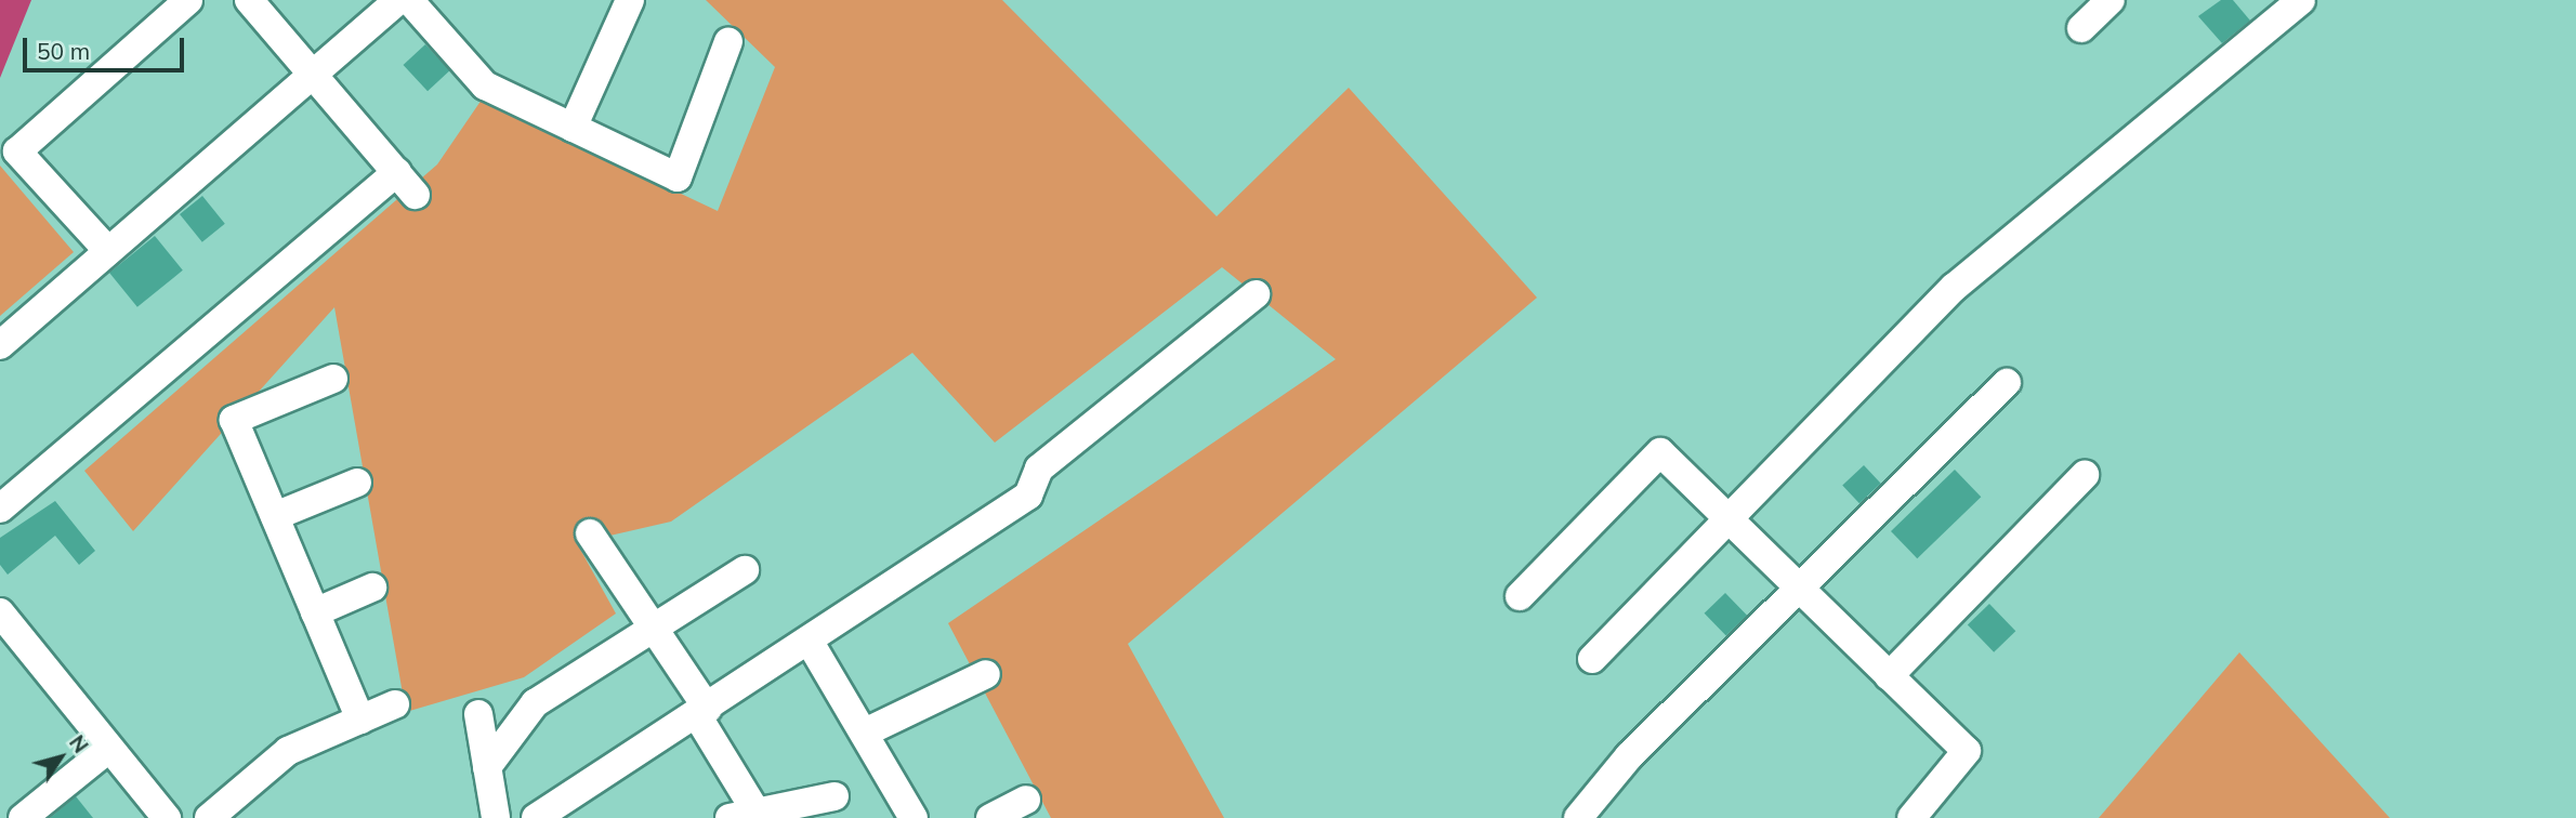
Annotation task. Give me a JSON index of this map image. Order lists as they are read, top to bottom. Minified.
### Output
{"scale_bar":"50 m","north":"top right"}
